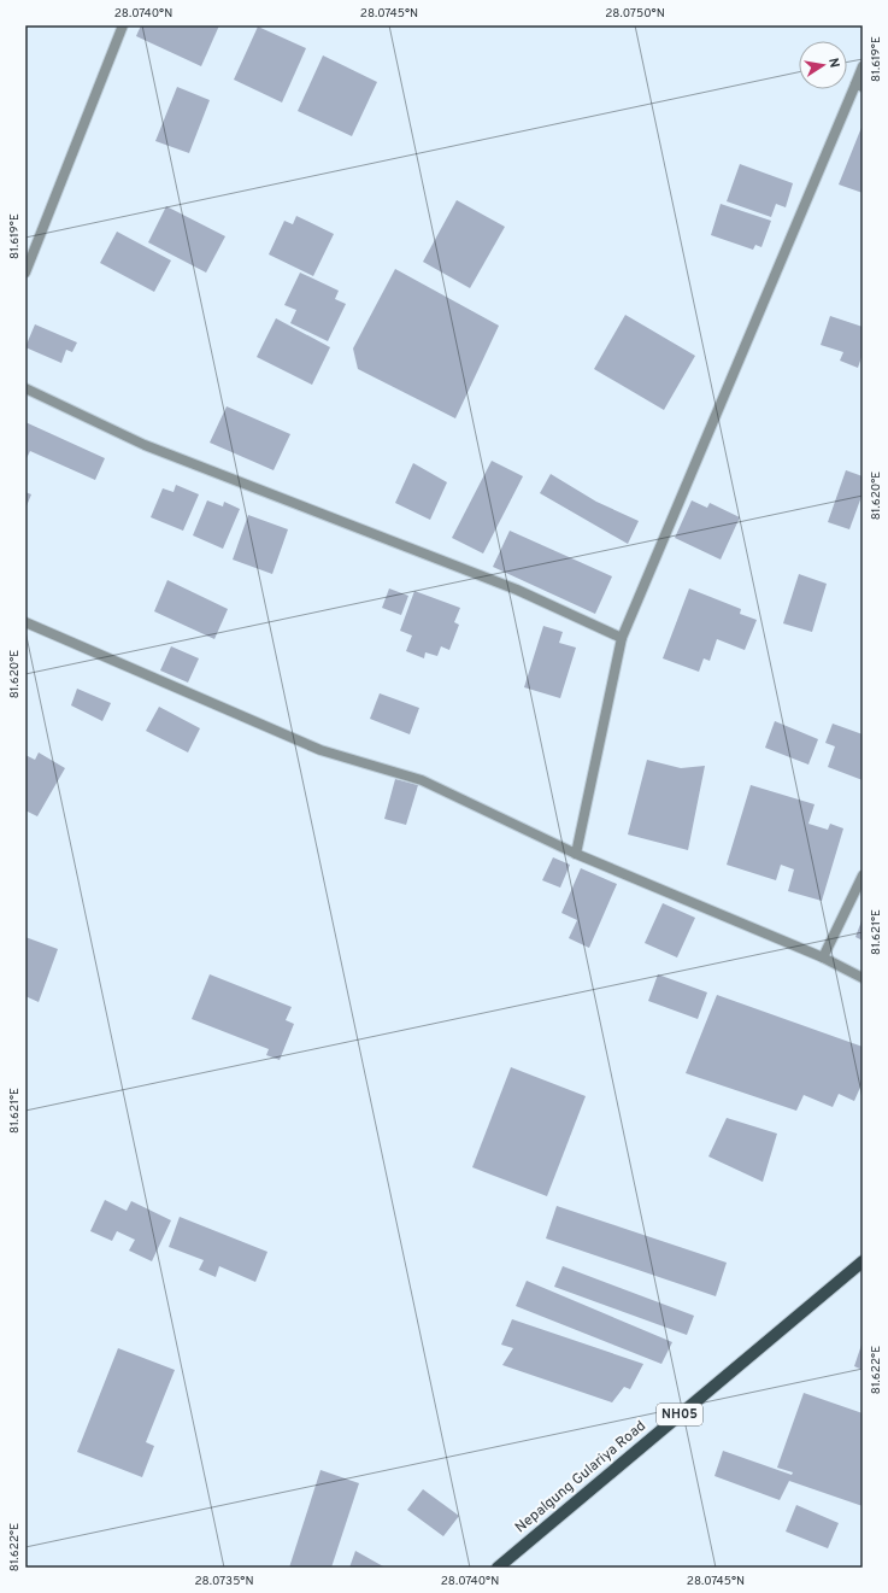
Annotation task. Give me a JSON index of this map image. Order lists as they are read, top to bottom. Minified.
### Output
{"streets":{"main road":["NH05","Nepalgung Gulariya Road"]},"north":"right","coordinates":["28.0740°N","28.0745°N","28.0750°N","81.619°E","81.620°E","81.621°E","81.622°E","28.0735°N"]}
